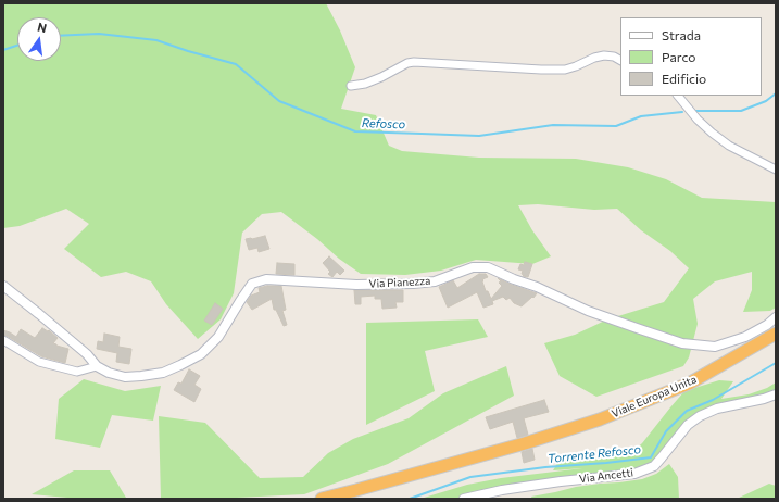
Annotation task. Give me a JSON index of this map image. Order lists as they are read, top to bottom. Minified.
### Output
{"streets":{"highway":["Viale Europa Unita"],"street":["Via Pianezza","Via Ancetti"]},"water":["Refosco","Torrente Refosco"],"legend":["Strada","Parco","Edificio"],"north":"top"}
